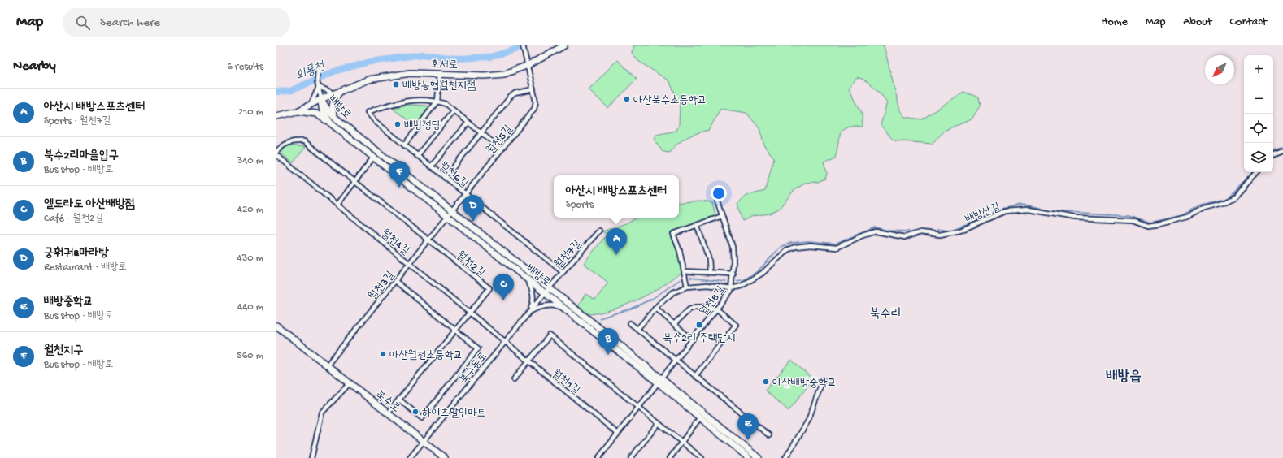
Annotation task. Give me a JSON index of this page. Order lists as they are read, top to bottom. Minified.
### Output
{"streets":{"street":["호서로","배방로","월천5길","월천6길","배방산길","월천4길","월천7길","월천2길","월천3길","월천8길","북수동로","월천1길","북수로"]},"crossings":[["호서로","배방로"],["호서로","월천5길"],["배방로","월천5길"],["배방로","월천7길"],["배방로","월천3길"],["배방로","월천8길"],["배방로","북수동로"],["월천5길","월천6길"],["월천5길","월천3길"],["월천6길","월천7길"],["배방산길","월천8길"],["월천4길","월천2길"],["월천4길","월천3길"],["월천4길","북수동로"],["월천4길","월천1길"],["월천7길","북수동로"],["월천2길","월천3길"],["월천2길","북수로"],["월천3길","북수로"],["북수동로","월천1길"],["북수동로","북수로"]],"districts":["북수리","배방읍"],"water":["회룡천"],"places":{"transit":["배방농협월천지점","북수2리 주택단지"],"other":["아산북수초등학교","배방성당","아산월천초등학교","아산배방중학교","하이츠할인마트"]},"north":"bottom left","page":{"header":"Map","search":"Search here","nav":["Home","Map","About","Contact"],"heading":["Nearby","6 results"],"map_buttons":["+","−"],"list":[{"mark":"A","name":"아산시 배방스포츠센터","note":"Sports · 월천7길","value":"210 m"},{"mark":"B","name":"북수2리마을입구","note":"Bus stop · 배방로","value":"340 m"},{"mark":"C","name":"엘도라도 아산배방점","note":"Café · 월천2길","value":"420 m"},{"mark":"D","name":"궁훠궈&마라탕","note":"Restaurant · 배방로","value":"430 m"},{"mark":"E","name":"배방중학교","note":"Bus stop · 배방로","value":"440 m"},{"mark":"F","name":"월천지구","note":"Bus stop · 배방로","value":"560 m"}],"pins":["F","D","A","C","B","E"],"popup":["아산시 배방스포츠센터","Sports"]}}
